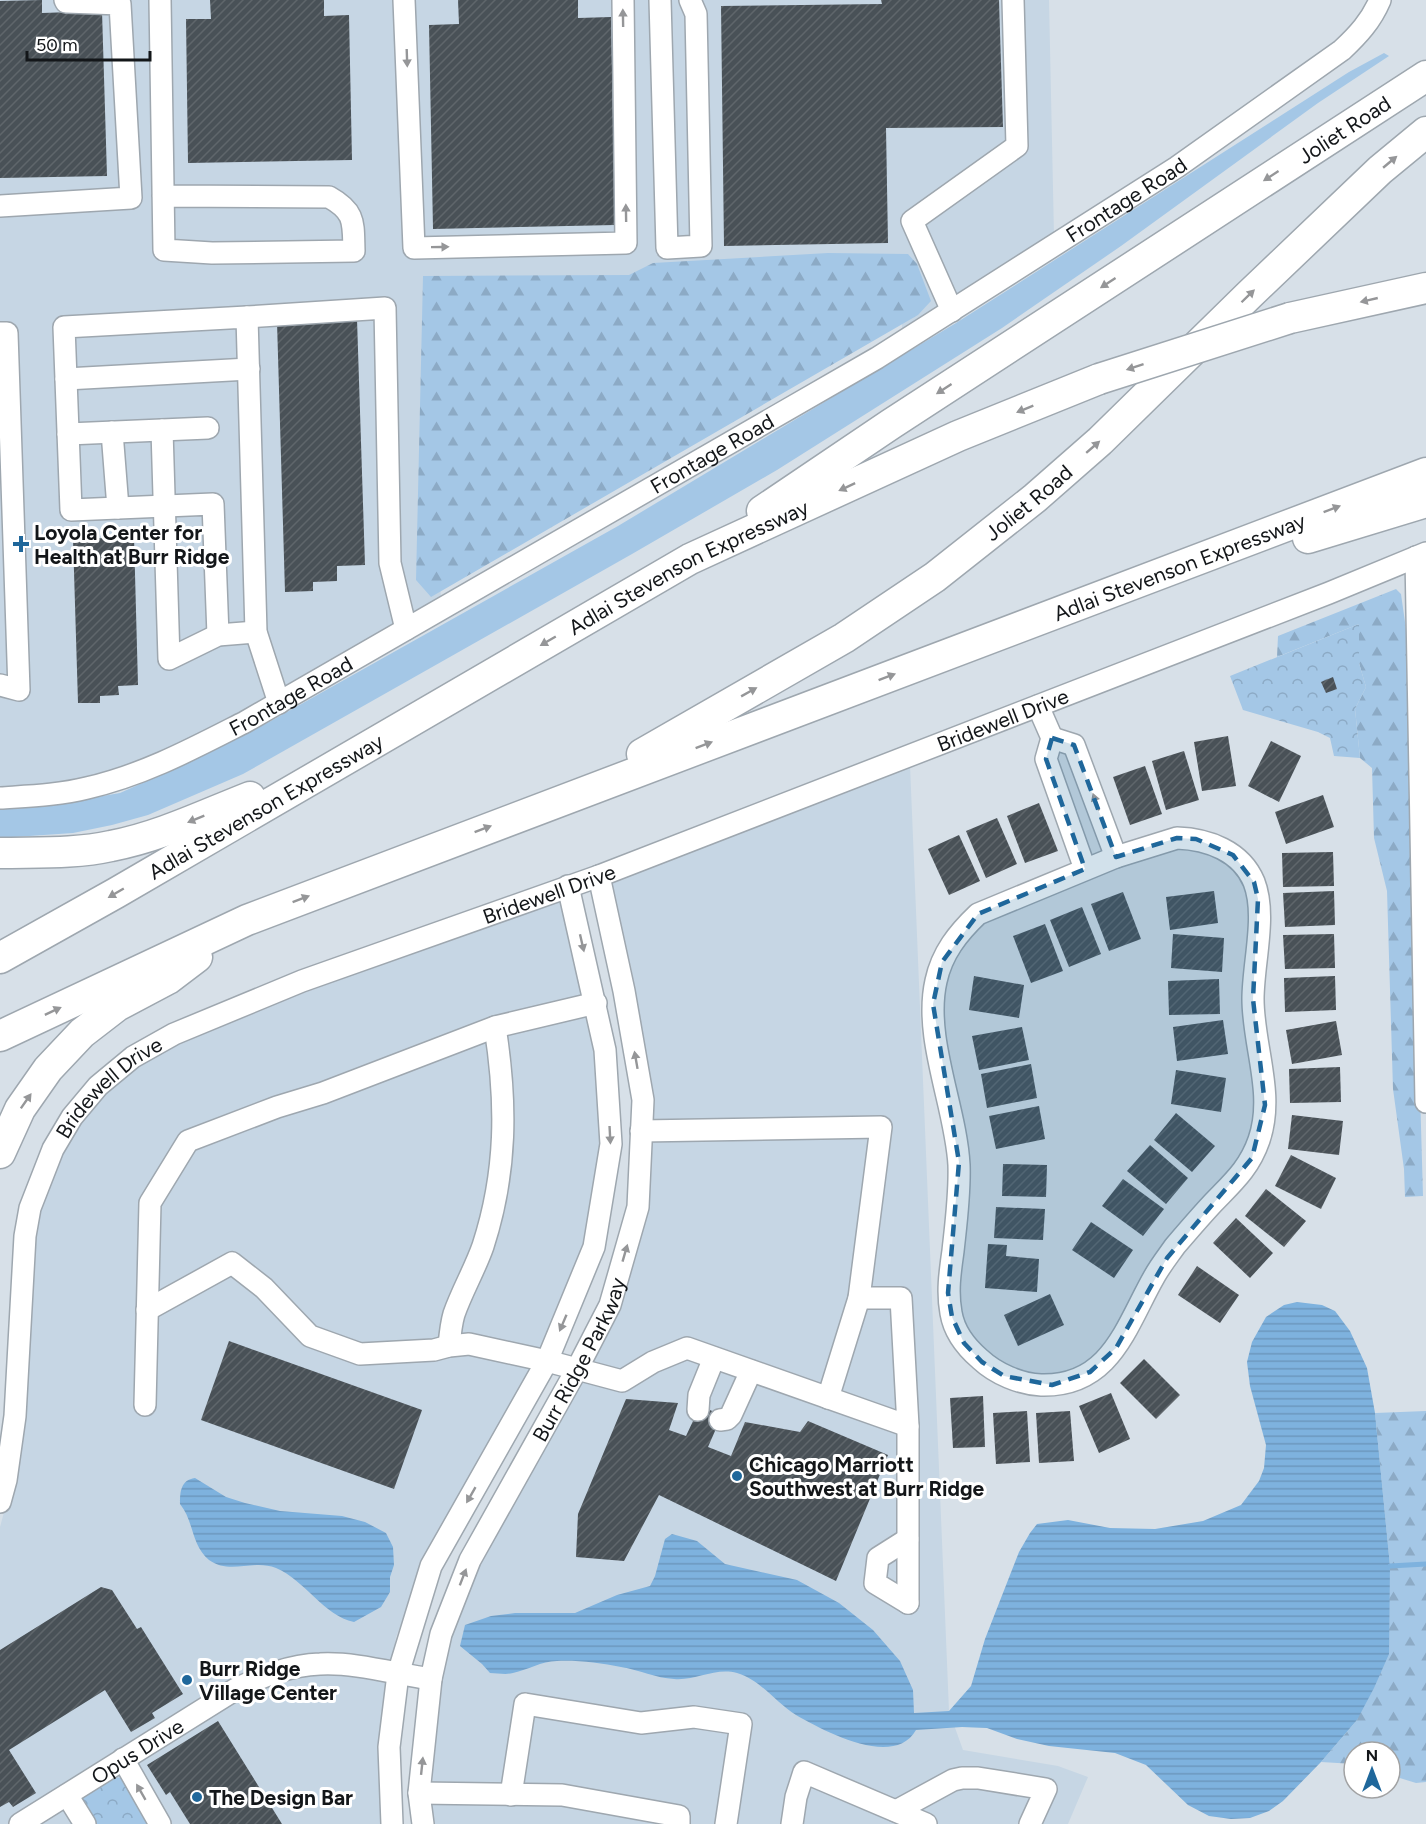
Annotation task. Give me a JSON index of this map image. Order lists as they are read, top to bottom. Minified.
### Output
{"streets":{"highway":["Joliet Road","Adlai Stevenson Expressway"],"street":["Frontage Road","Bridewell Drive","Burr Ridge Parkway","Opus Drive"]},"crossings":[["Joliet Road","Adlai Stevenson Expressway"],["Bridewell Drive","Burr Ridge Parkway"],["Burr Ridge Parkway","Opus Drive"]],"places":{"health":["Loyola Center for Health at Burr Ridge"],"other":["Chicago Marriott Southwest at Burr Ridge","Burr Ridge Village Center","The Design Bar"]},"scale_bar":"50 m","north":"top"}
